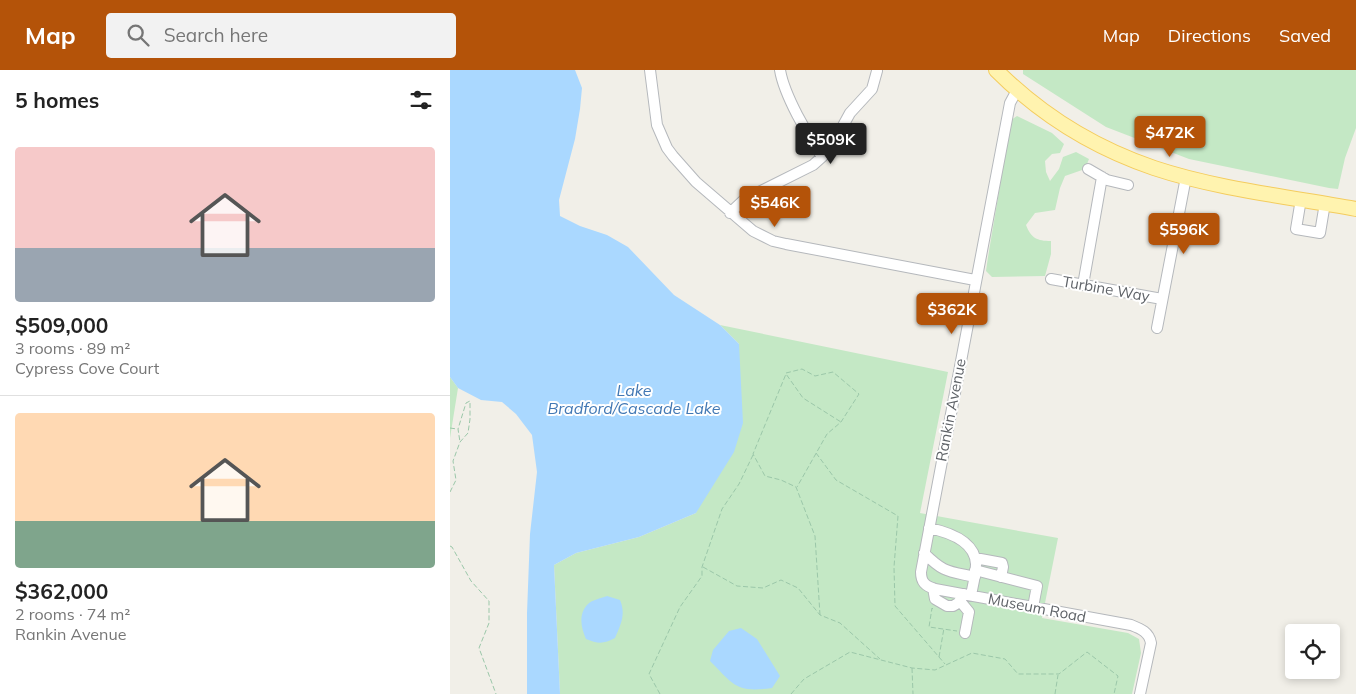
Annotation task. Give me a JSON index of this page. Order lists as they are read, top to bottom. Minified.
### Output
{"streets":{"street":["Turbine Way","Rankin Avenue","Museum Road"]},"crossings":[["Rankin Avenue","Museum Road"]],"water":["Lake Bradford/Cascade Lake"],"page":{"header":"Map","search":"Search here","nav":["Map","Directions","Saved"],"heading":"5 homes","price":["$472K","$509K","$546K","$596K","$362K"],"list":[{"name":"$509,000","note":"3 rooms · 89 m² · Cypress Cove Court"},{"name":"$362,000","note":"2 rooms · 74 m² · Rankin Avenue"}]}}
